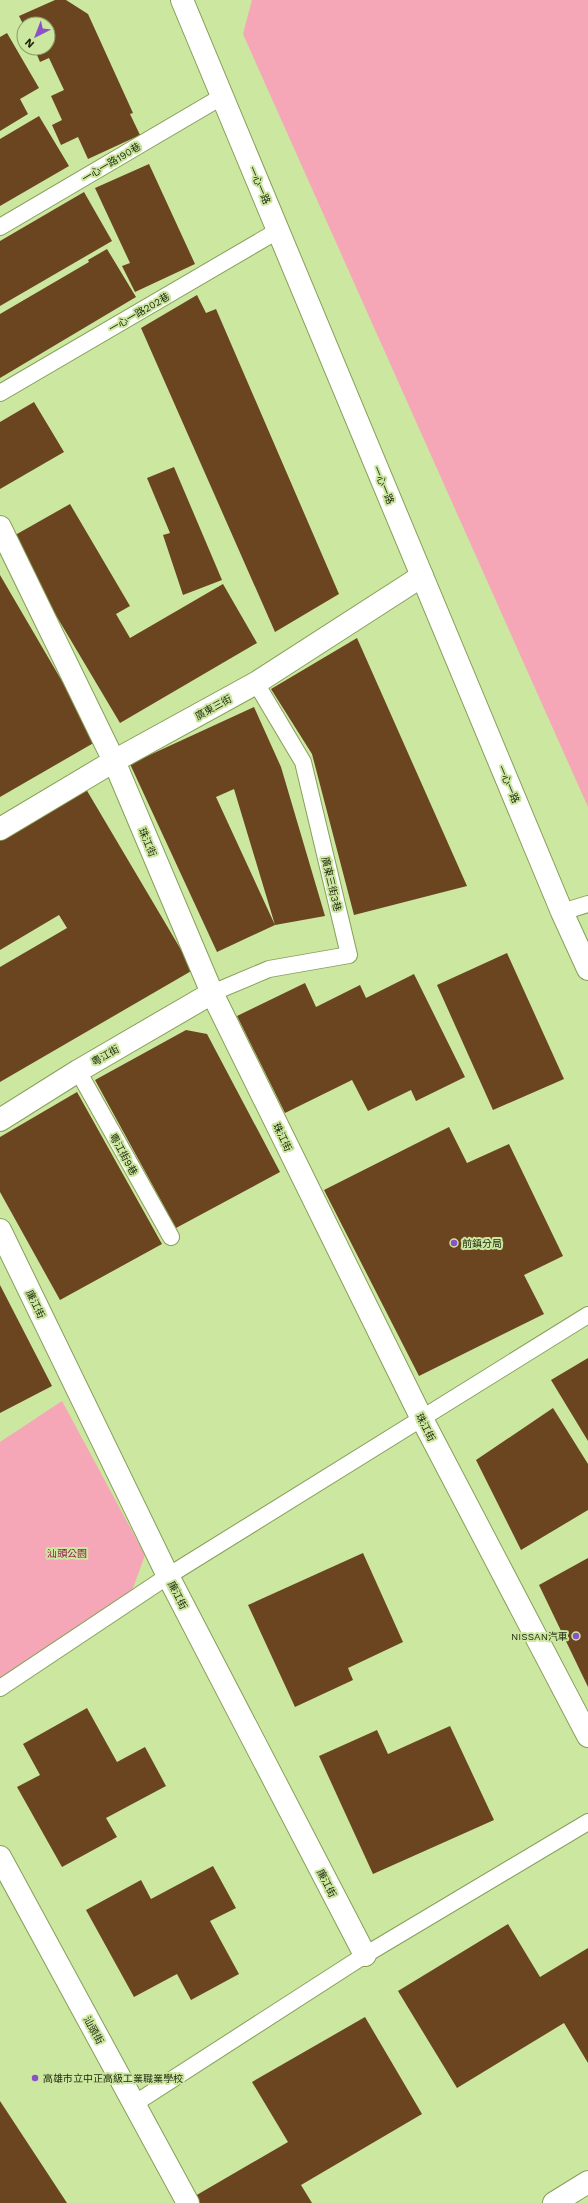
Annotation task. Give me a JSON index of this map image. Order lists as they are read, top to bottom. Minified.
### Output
{"streets":{"street":["一心一路","廣東三街","珠江街","粵江街","廉江街","汕頭街"],"lane":["一心一路190巷","一心一路202巷","廣東三街3巷","粵江街9巷"]},"crossings":[["一心一路190巷","一心一路"],["一心一路","一心一路202巷"],["一心一路","廣東三街"],["廣東三街","珠江街"],["廣東三街","廣東三街3巷"],["珠江街","廣東三街3巷"],["珠江街","粵江街"],["廣東三街3巷","粵江街"],["粵江街","粵江街9巷"]],"parks":["汕頭公園"],"places":["前鎮分局","NISSAN汽車","高雄市立中正高級工業職業學校"],"north":"bottom left"}
